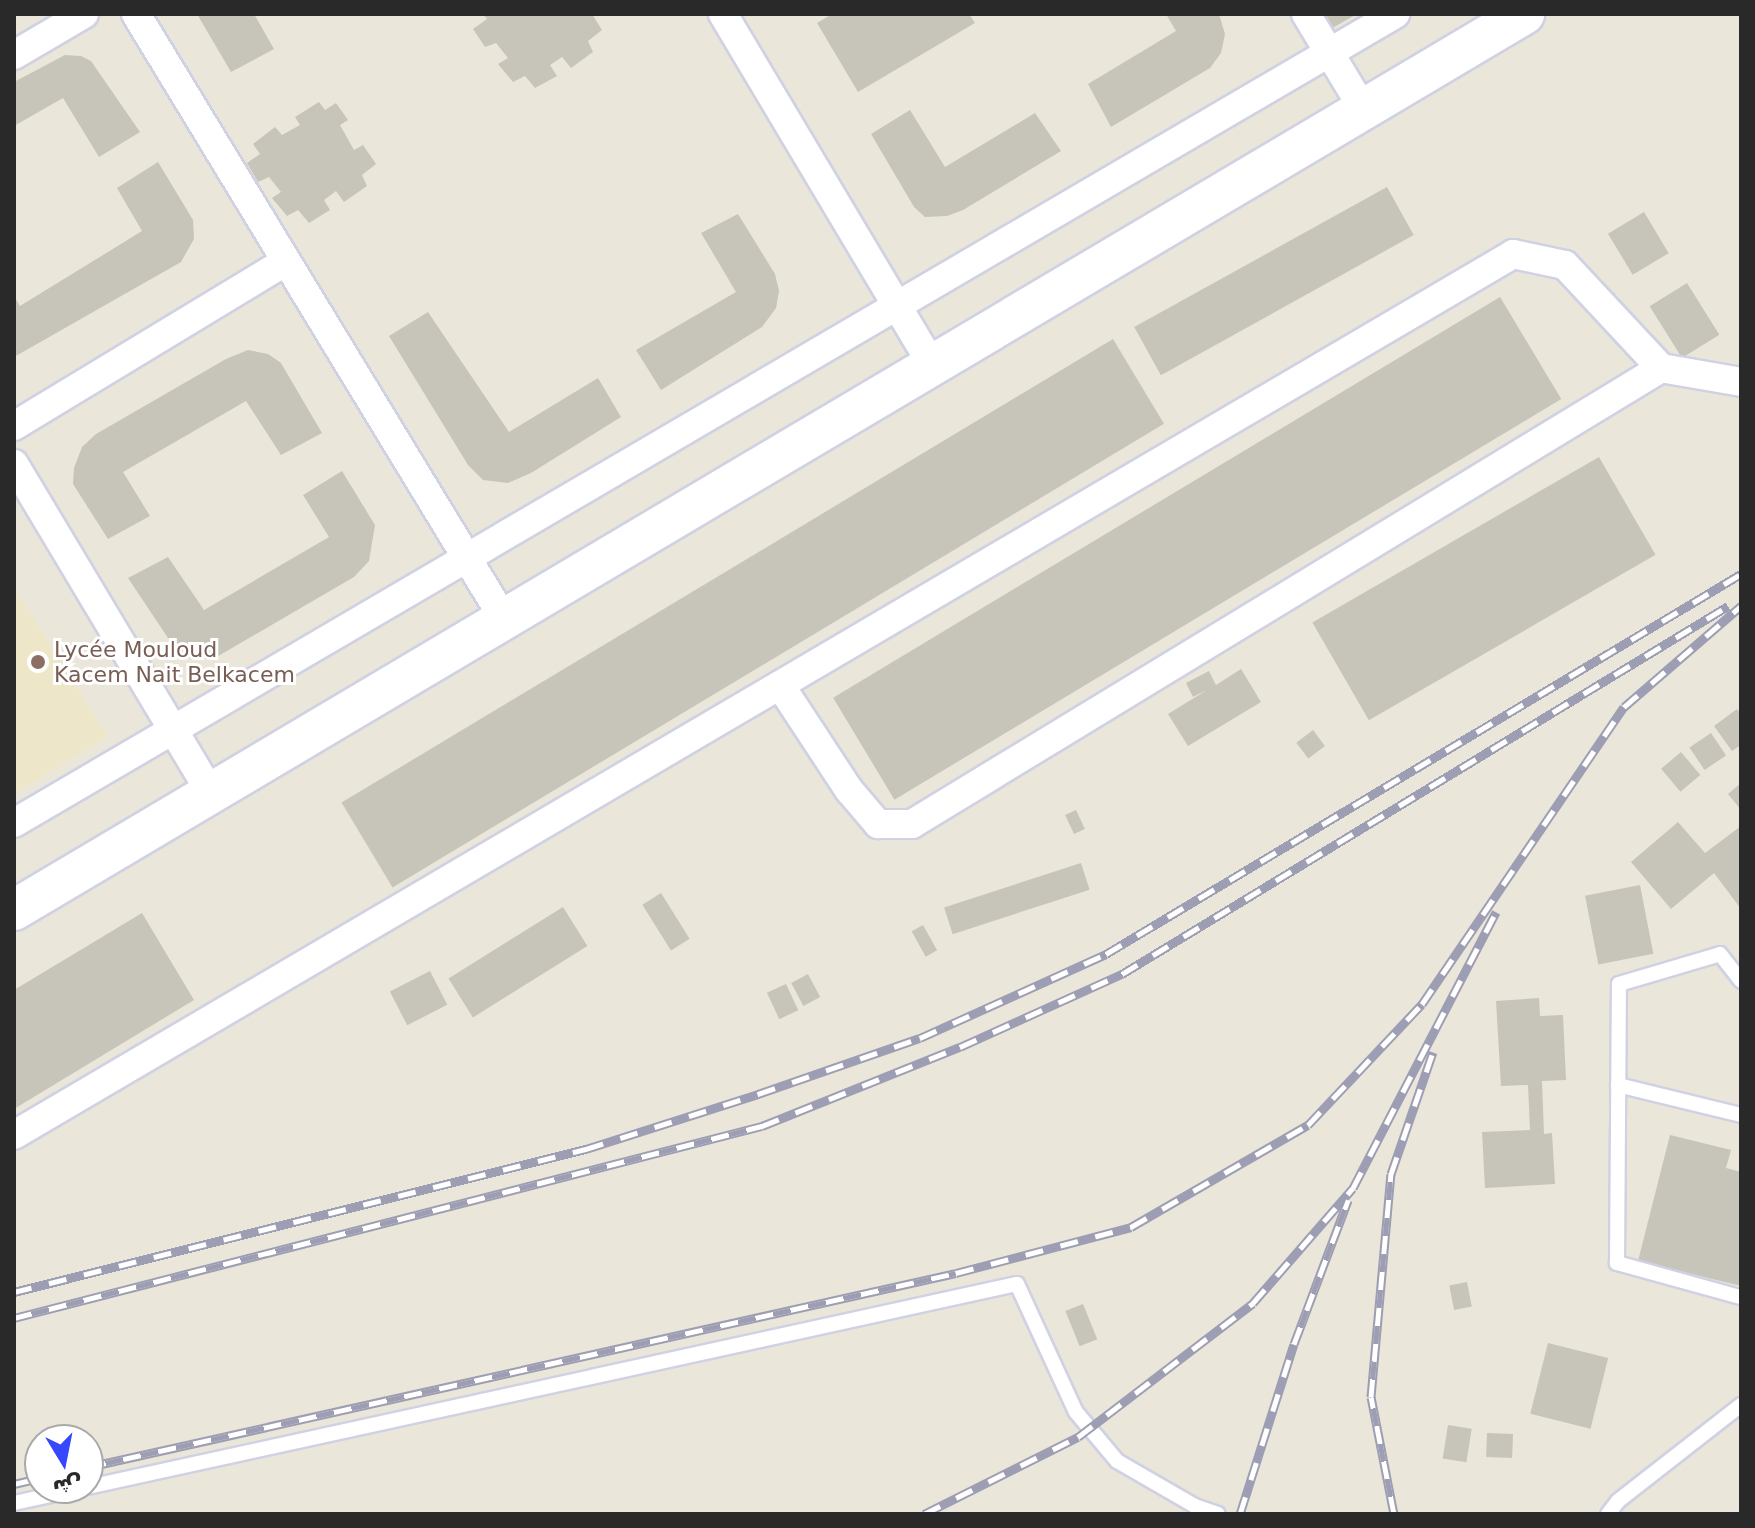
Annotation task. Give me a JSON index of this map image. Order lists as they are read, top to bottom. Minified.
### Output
{"places":["Lycée Mouloud Kacem Nait Belkacem"],"north":"bottom"}
